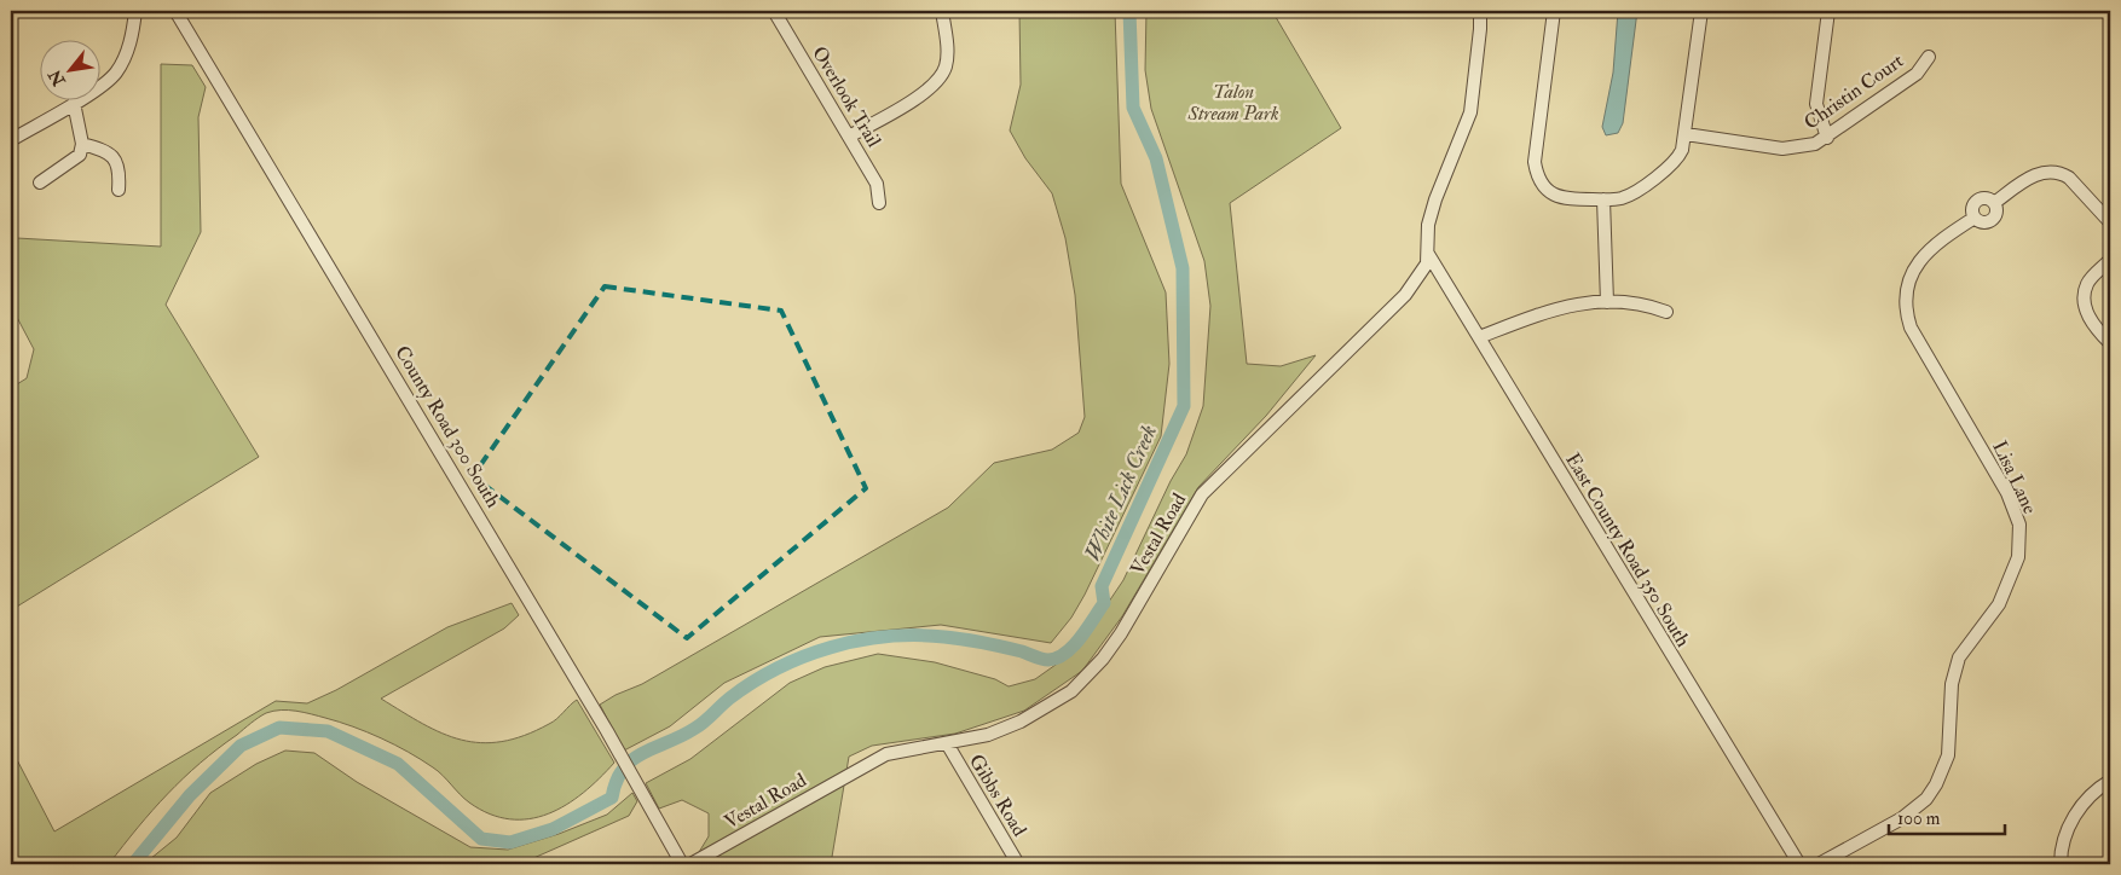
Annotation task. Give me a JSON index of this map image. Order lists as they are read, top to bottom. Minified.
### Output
{"streets":{"street":["Christin Court","Overlook Trail","County Road 300 South","Lisa Lane","Vestal Road","East County Road 350 South","Gibbs Road"]},"crossings":[["Vestal Road","East County Road 350 South"],["Vestal Road","Gibbs Road"]],"water":["White Lick Creek"],"parks":["Talon Stream Park"],"scale_bar":"100 m","north":"bottom left"}
